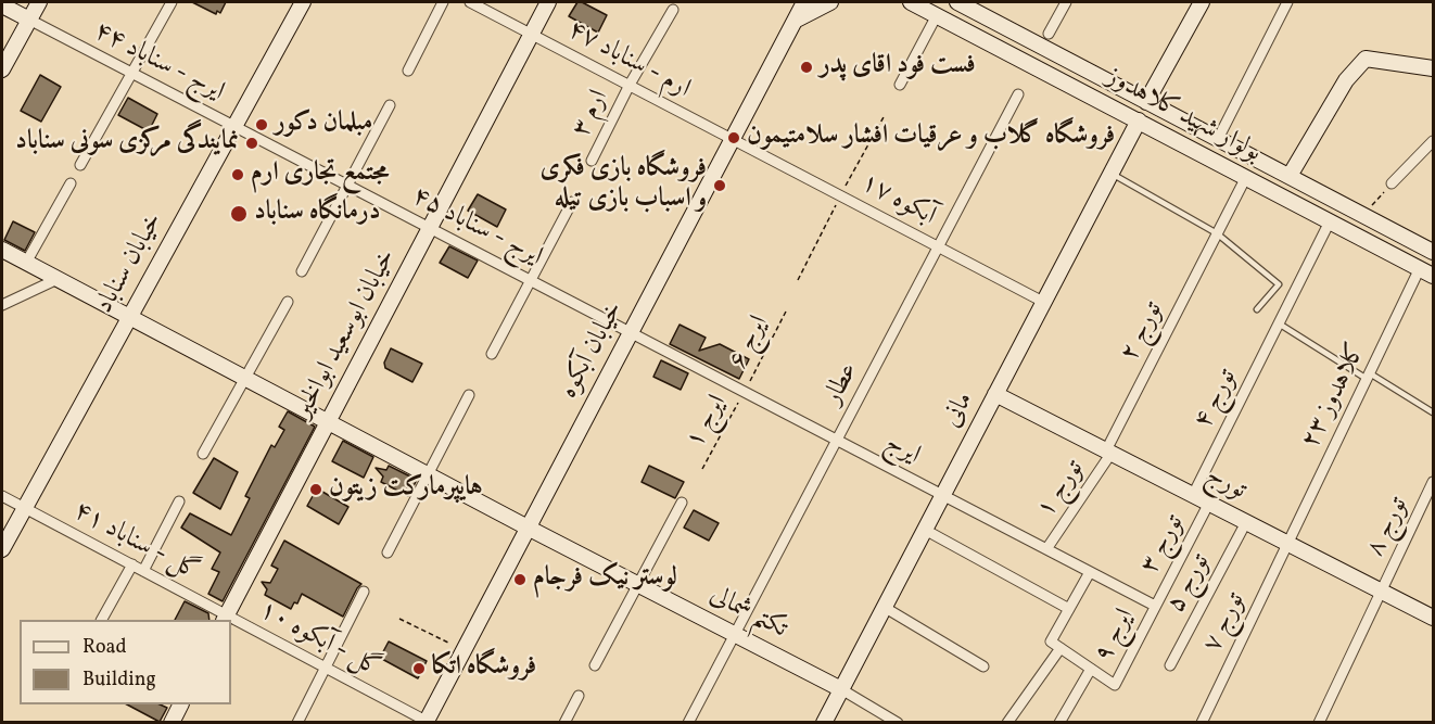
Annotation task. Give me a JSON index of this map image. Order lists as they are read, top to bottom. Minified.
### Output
{"streets":{"street":["ارم - سناباد ۴۷","ایرج - سناباد ۴۴","ارم ۳","بولوار شهید کلاهدوز","آبکوه ۱۷","ایرج - سناباد ۴۵","خیابان سناباد","تورج ۲","خیابان ابوسعید ابوالخیر","خیابان آبکوه","عطار","کلاهدوز ۲۳","تورج ۴","مانی","ایرج","تورج","تورج ۱","تورج ۸","گل - سناباد ۴۱","تورج ۳","تورج ۵","تکتم شمالی","تورج ۷","ایرج ۹","گل - آبکوه ۱۰"],"path":["ایرج ۶","ایرج ۱"]},"crossings":[["ارم - سناباد ۴۷","ارم ۳"],["ارم - سناباد ۴۷","آبکوه ۱۷"],["ارم - سناباد ۴۷","خیابان ابوسعید ابوالخیر"],["ارم - سناباد ۴۷","خیابان آبکوه"],["ایرج - سناباد ۴۴","ایرج - سناباد ۴۵"],["ایرج - سناباد ۴۴","خیابان سناباد"],["بولوار شهید کلاهدوز","تورج ۲"],["بولوار شهید کلاهدوز","کلاهدوز ۲۳"],["بولوار شهید کلاهدوز","تورج ۴"],["بولوار شهید کلاهدوز","مانی"],["آبکوه ۱۷","خیابان آبکوه"],["آبکوه ۱۷","عطار"],["آبکوه ۱۷","مانی"],["ایرج - سناباد ۴۵","خیابان سناباد"],["ایرج - سناباد ۴۵","خیابان ابوسعید ابوالخیر"],["ایرج - سناباد ۴۵","خیابان آبکوه"],["ایرج - سناباد ۴۵","ایرج"],["خیابان سناباد","گل - سناباد ۴۱"],["خیابان سناباد","تکتم شمالی"],["تورج ۲","تورج"],["تورج ۲","تورج ۱"],["خیابان ابوسعید ابوالخیر","گل - سناباد ۴۱"],["خیابان ابوسعید ابوالخیر","تکتم شمالی"],["ایرج ۶","ایرج ۱"],["ایرج ۶","ایرج"],["خیابان آبکوه","ایرج"],["خیابان آبکوه","تکتم شمالی"],["خیابان آبکوه","گل - آبکوه ۱۰"],["عطار","ایرج"],["عطار","تکتم شمالی"],["کلاهدوز ۲۳","تورج"],["کلاهدوز ۲۳","تورج ۷"],["تورج ۴","تورج"],["مانی","ایرج"],["مانی","تورج"],["مانی","تکتم شمالی"],["ایرج ۱","ایرج"],["ایرج","تورج ۱"],["ایرج","تورج ۳"],["ایرج","ایرج ۹"],["تورج","تورج ۱"],["تورج","تورج ۸"],["تورج","تورج ۳"],["تورج","تورج ۵"],["تورج","تورج ۷"],["تورج ۳","ایرج ۹"]],"places":["فست فود اقای پدر","مبلمان دكور","فروشگاه گلاب و عرقیات افشار سلامتیمون","نمایندگی مرکزی سونی سناباد","مجتمع تجاری ارم","فروشگاه بازی فکری و اسباب بازی تیله","درمانگاه سناباد","هایپرمارکت زیتون","لوستر نیک فرجام","فروشگاه اتکا"],"legend":["Road","Building"]}
